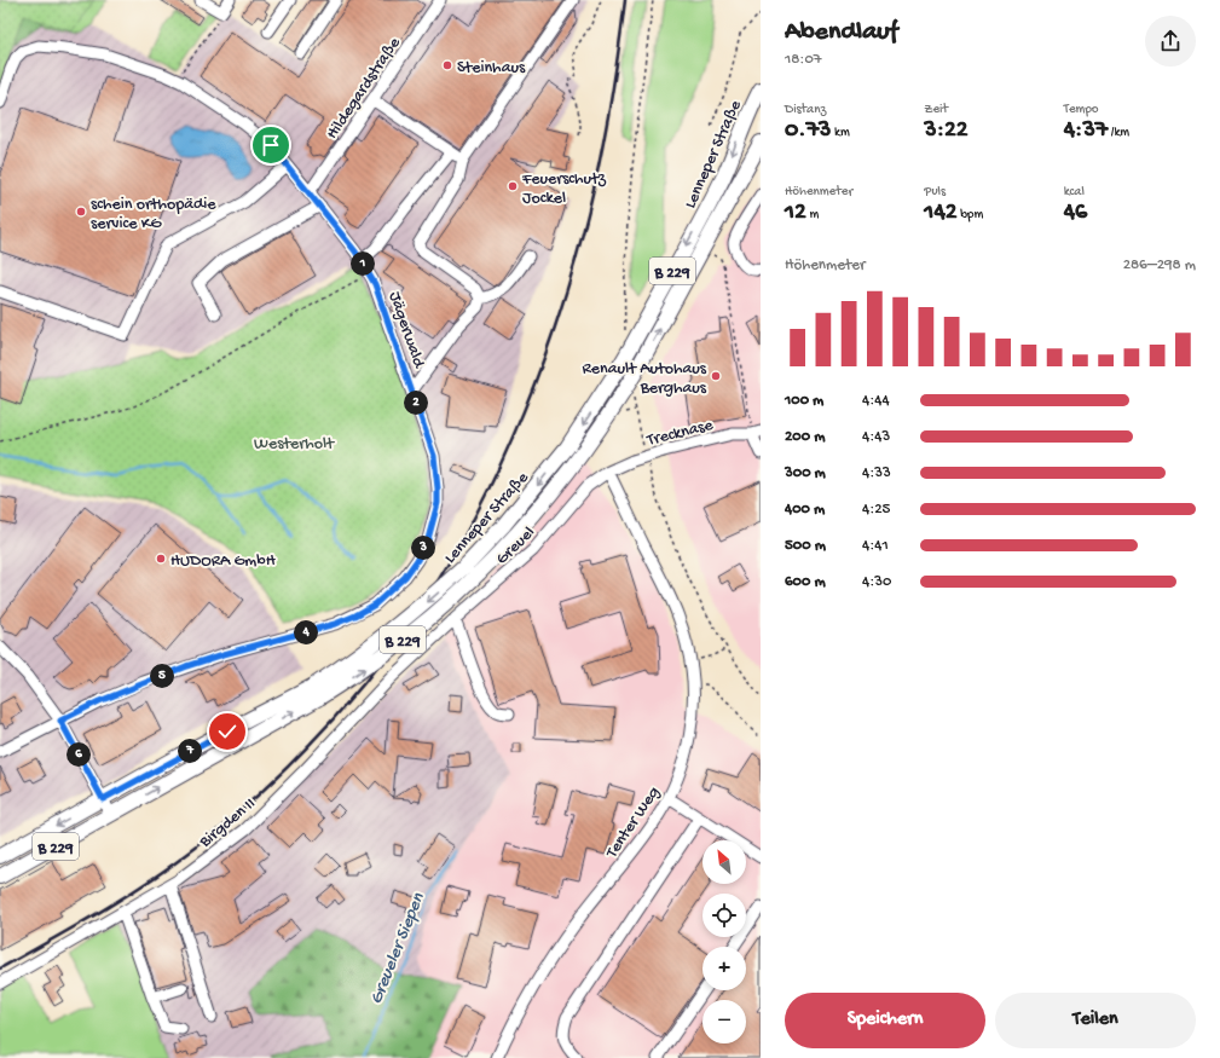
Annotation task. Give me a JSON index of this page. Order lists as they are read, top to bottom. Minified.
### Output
{"streets":{"main road":["Lenneper Straße","B 229"],"street":["Hildegardstraße","Jägerwald","Trecknase","Greuel","Birgden II","Tenter Weg"]},"crossings":[["Trecknase","Greuel"],["Trecknase","Tenter Weg"],["Greuel","Birgden II"],["Greuel","Tenter Weg"]],"water":["Greueler Siepen"],"parks":["Westerholt"],"places":["Steinhaus","Feuerschutz Jockel","schein orthopädie service KG","Renault Autohaus Berghaus","HUDORA GmbH"],"north":"top left","page":{"heading":["Abendlauf","18:07"],"stats":[["Distanz","0.73 km"],["Zeit","3:22"],["Tempo","4:37 /km"],["Höhenmeter","12 m"],["Puls","142 bpm"],["kcal","46"]],"chart":["Höhenmeter","286–298 m"],"pins":["1","2","3","4","5","7","6"],"list":[{"name":"100 m","note":"4:44"},{"name":"200 m","note":"4:43"},{"name":"300 m","note":"4:33"},{"name":"400 m","note":"4:25"},{"name":"500 m","note":"4:41"},{"name":"600 m","note":"4:30"}],"map_buttons":["+","−"],"buttons":["Speichern","Teilen"]}}
